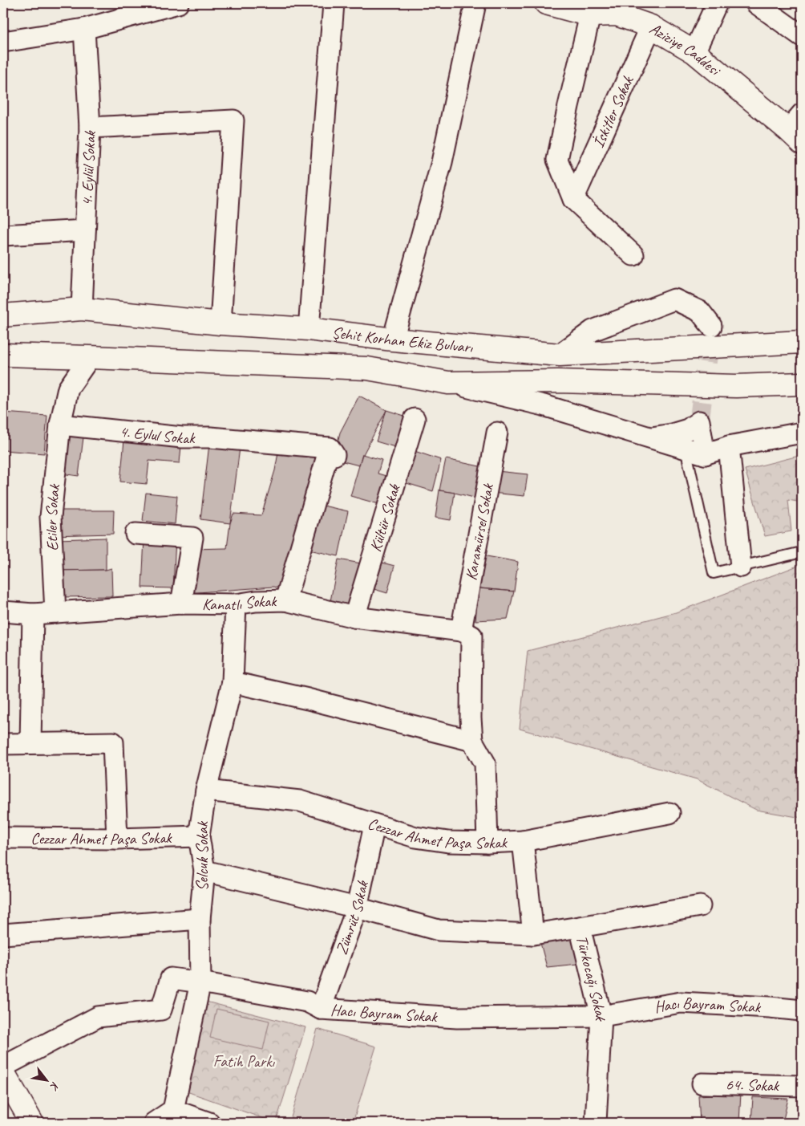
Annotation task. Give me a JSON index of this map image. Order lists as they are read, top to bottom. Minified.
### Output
{"streets":{"main road":["Aziziye Caddesi","Şehit Korhan Ekiz Bulvarı"],"street":["İskitler Sokak","4. Eylül Sokak","4. Eylul Sokak","Etiler Sokak","Kültür Sokak","Karamürsel Sokak","Kanatlı Sokak","Cezzar Ahmet Paşa Sokak","Selcuk Sokak","Zümrüt Sokak","Türkocağı Sokak","Hacı Bayram Sokak","64. Sokak"]},"crossings":[["Aziziye Caddesi","İskitler Sokak"],["4. Eylül Sokak","Şehit Korhan Ekiz Bulvarı"],["4. Eylul Sokak","Etiler Sokak"],["4. Eylul Sokak","Kanatlı Sokak"],["Etiler Sokak","Kanatlı Sokak"],["Kültür Sokak","Kanatlı Sokak"],["Karamürsel Sokak","Kanatlı Sokak"],["Kanatlı Sokak","Selcuk Sokak"],["Cezzar Ahmet Paşa Sokak","Selcuk Sokak"],["Cezzar Ahmet Paşa Sokak","Zümrüt Sokak"],["Selcuk Sokak","Türkocağı Sokak"],["Selcuk Sokak","Hacı Bayram Sokak"],["Zümrüt Sokak","Türkocağı Sokak"],["Zümrüt Sokak","Hacı Bayram Sokak"],["Türkocağı Sokak","Hacı Bayram Sokak"]],"parks":["Fatih Parkı"],"north":"bottom right"}
